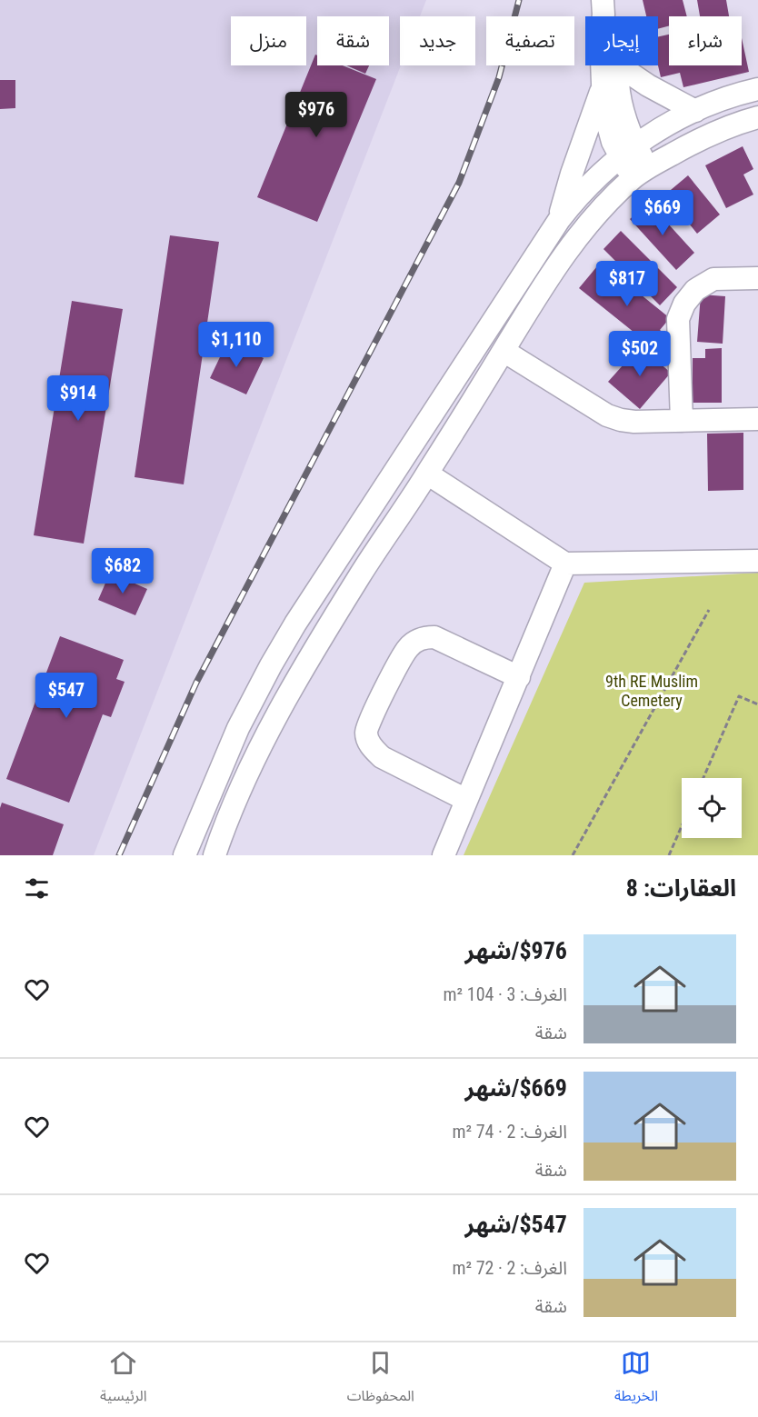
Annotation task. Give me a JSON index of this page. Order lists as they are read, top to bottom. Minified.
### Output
{"parks":["9th RE Muslim Cemetery"],"page":{"chip":["شراء","إيجار","تصفية","جديد","شقة","منزل"],"price":["$976","$669","$817","$1,110","$502","$914","$682","$547"],"heading":"العقارات: 8","list":[{"name":"$976/شهر","note":"الغرف: 3 · 104 m² · شقة"},{"name":"$669/شهر","note":"الغرف: 2 · 74 m² · شقة"},{"name":"$547/شهر","note":"الغرف: 2 · 72 m² · شقة"}],"tabs":["الخريطة","المحفوظات","الرئيسية"]}}
